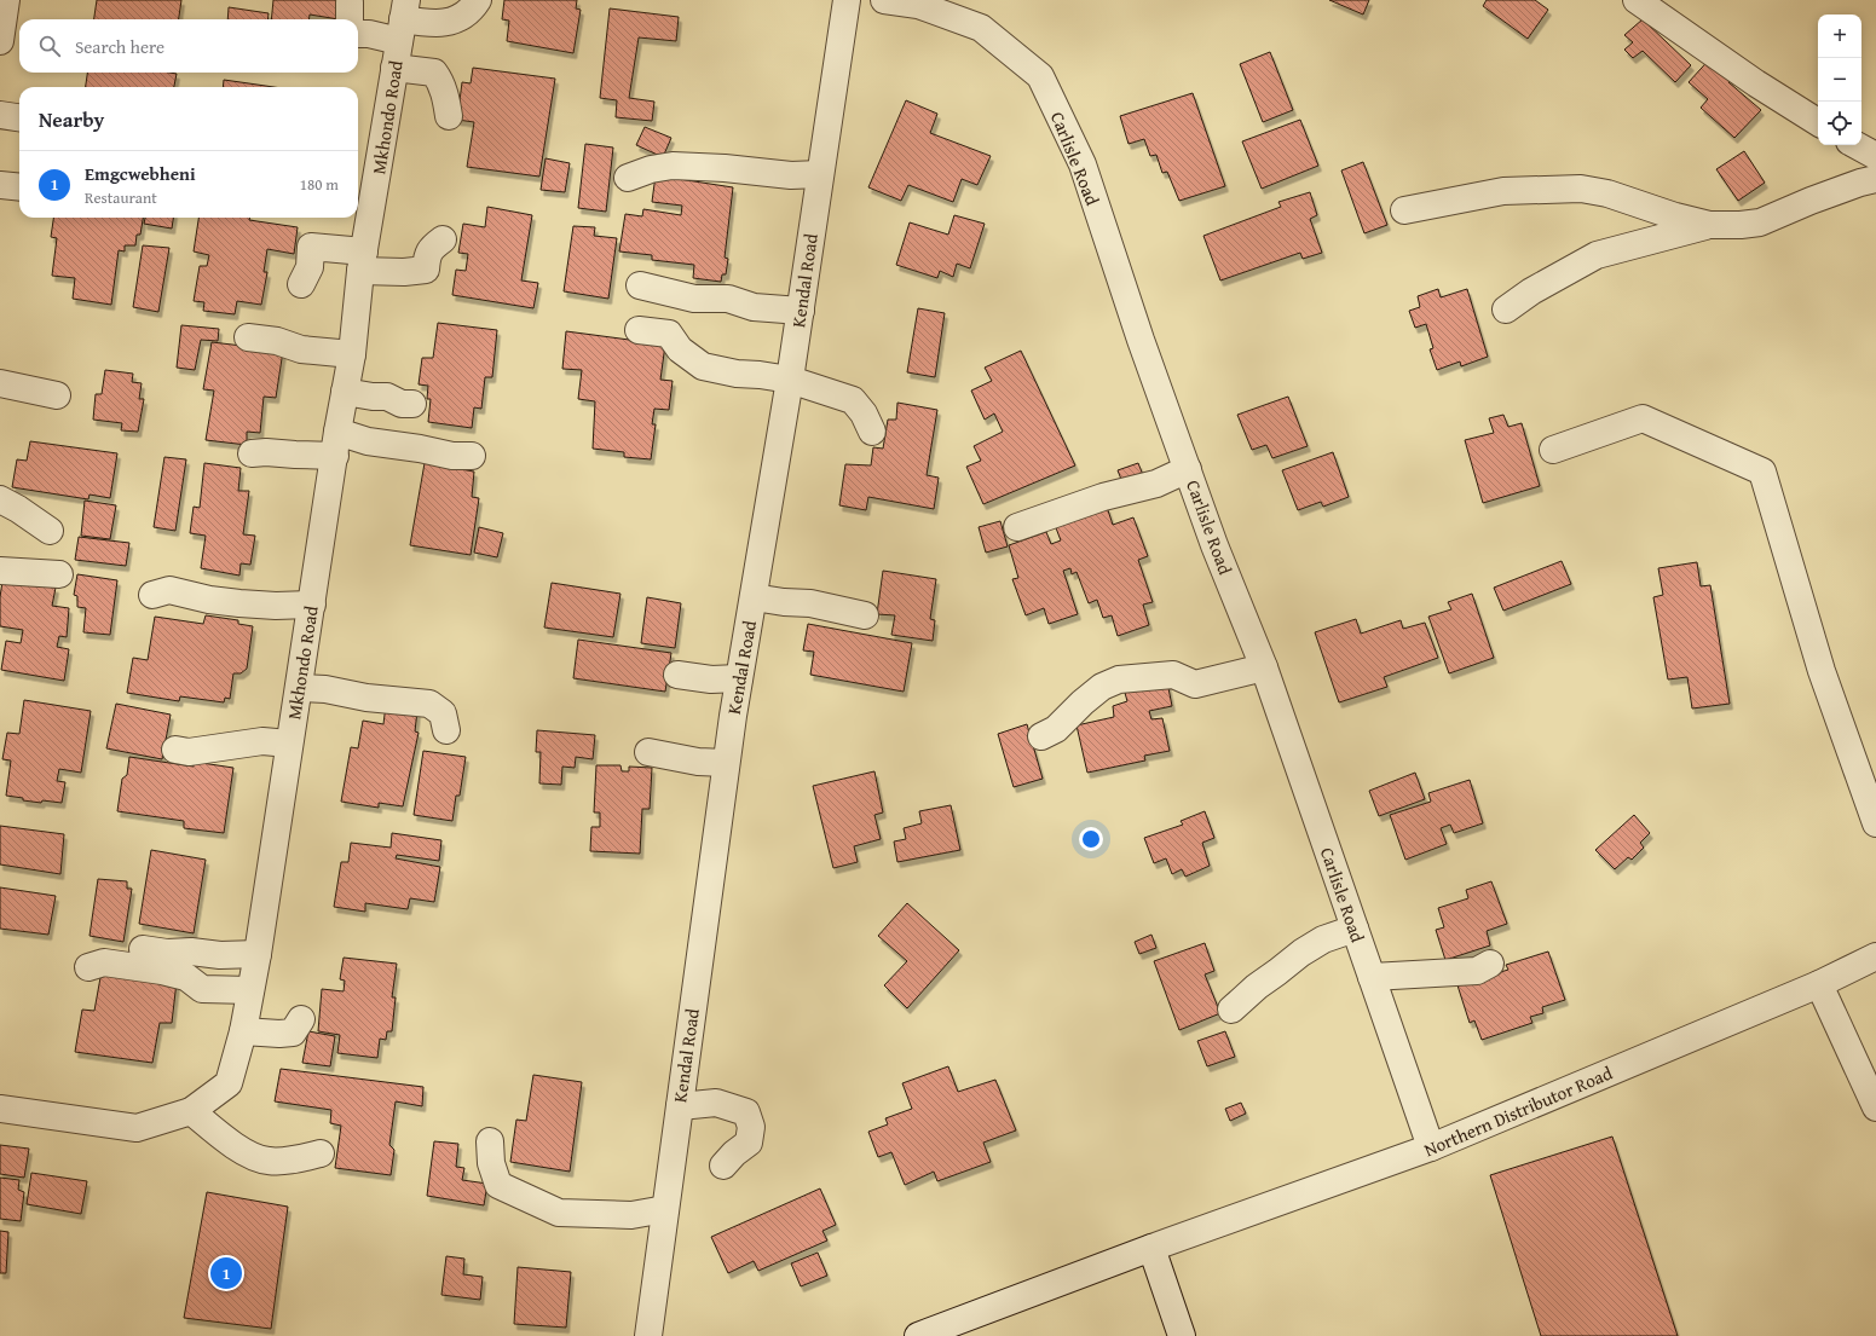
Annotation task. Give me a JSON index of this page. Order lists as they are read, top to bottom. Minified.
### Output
{"streets":{"street":["Mkhondo Road","Carlisle Road","Kendal Road","Northern Distributor Road"]},"crossings":[["Carlisle Road","Northern Distributor Road"]],"page":{"map_buttons":["+","−"],"search":"Search here","heading":"Nearby","list":[{"mark":"1","name":"Emgcwebheni","note":"Restaurant","value":"180 m"}],"pins":"1"}}
